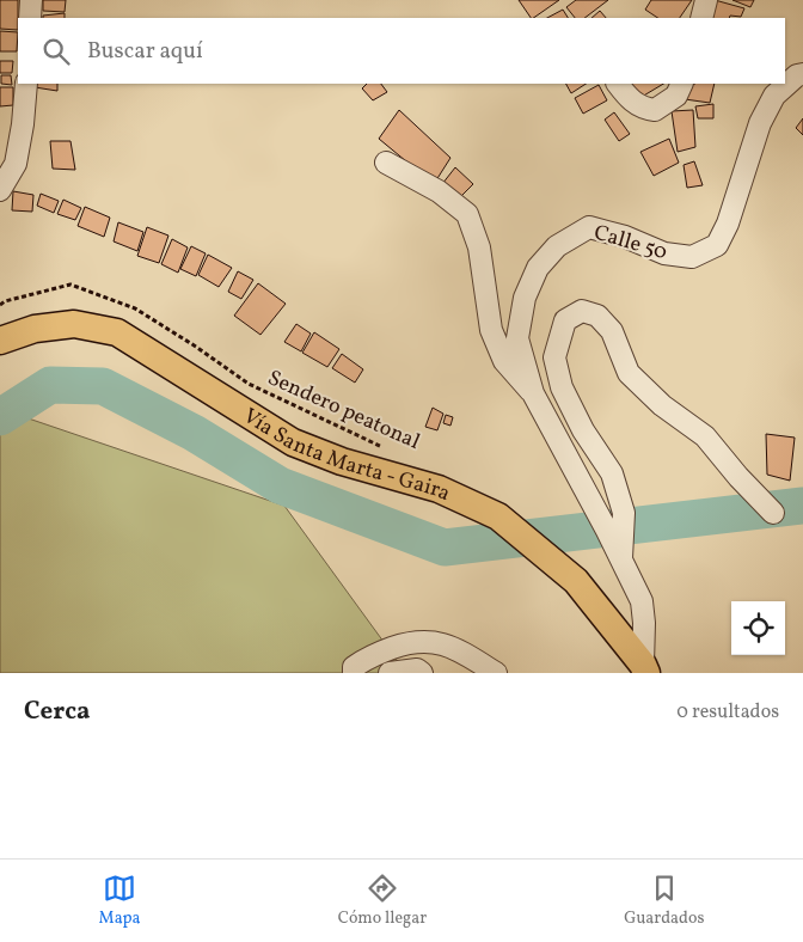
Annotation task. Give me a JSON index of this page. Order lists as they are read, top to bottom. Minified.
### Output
{"streets":{"main road":["Vía Santa Marta - Gaira"],"street":["Calle 50"],"path":["Sendero peatonal"]},"crossings":[["Calle 50","Vía Santa Marta - Gaira"]],"page":{"search":"Buscar aquí","heading":["Cerca","0 resultados"],"nav":["Mapa","Cómo llegar","Guardados"]}}
